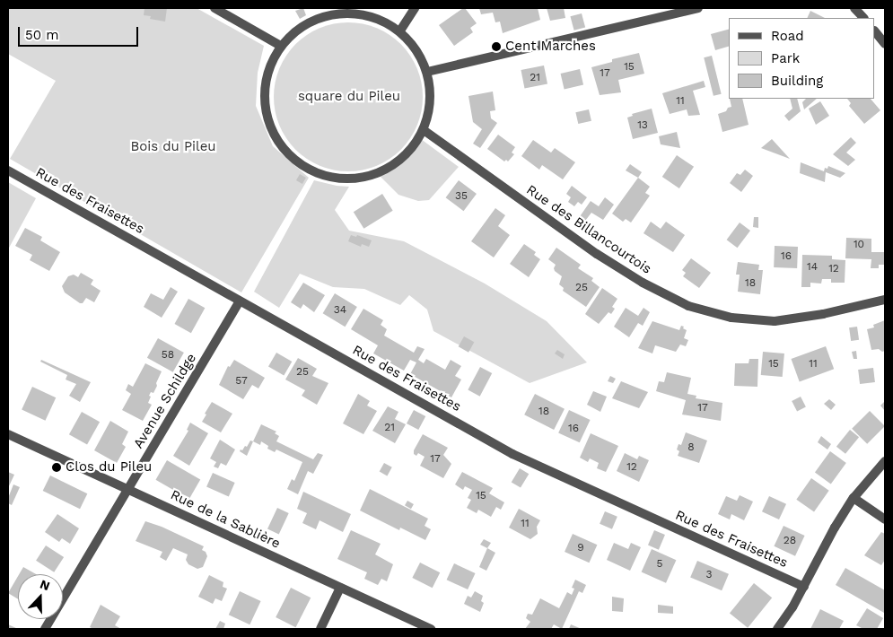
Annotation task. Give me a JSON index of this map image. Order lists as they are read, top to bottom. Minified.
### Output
{"streets":{"street":["Rue des Fraisettes","Rue des Billancourtois","Avenue Schildge","Rue de la Sablière"]},"crossings":[["Rue des Fraisettes","Avenue Schildge"],["Avenue Schildge","Rue de la Sablière"]],"parks":["square du Pileu","Bois du Pileu"],"places":["Cent Marches","Clos du Pileu"],"house_numbers":["15","17","21","11","13","35","10","16","14","12","18","25","34","58","15","11","25","57","17","18","21","16","8","17","12","15","11","28","9","5","3"],"legend":["Road","Park","Building"],"scale_bar":"50 m","north":"top"}
